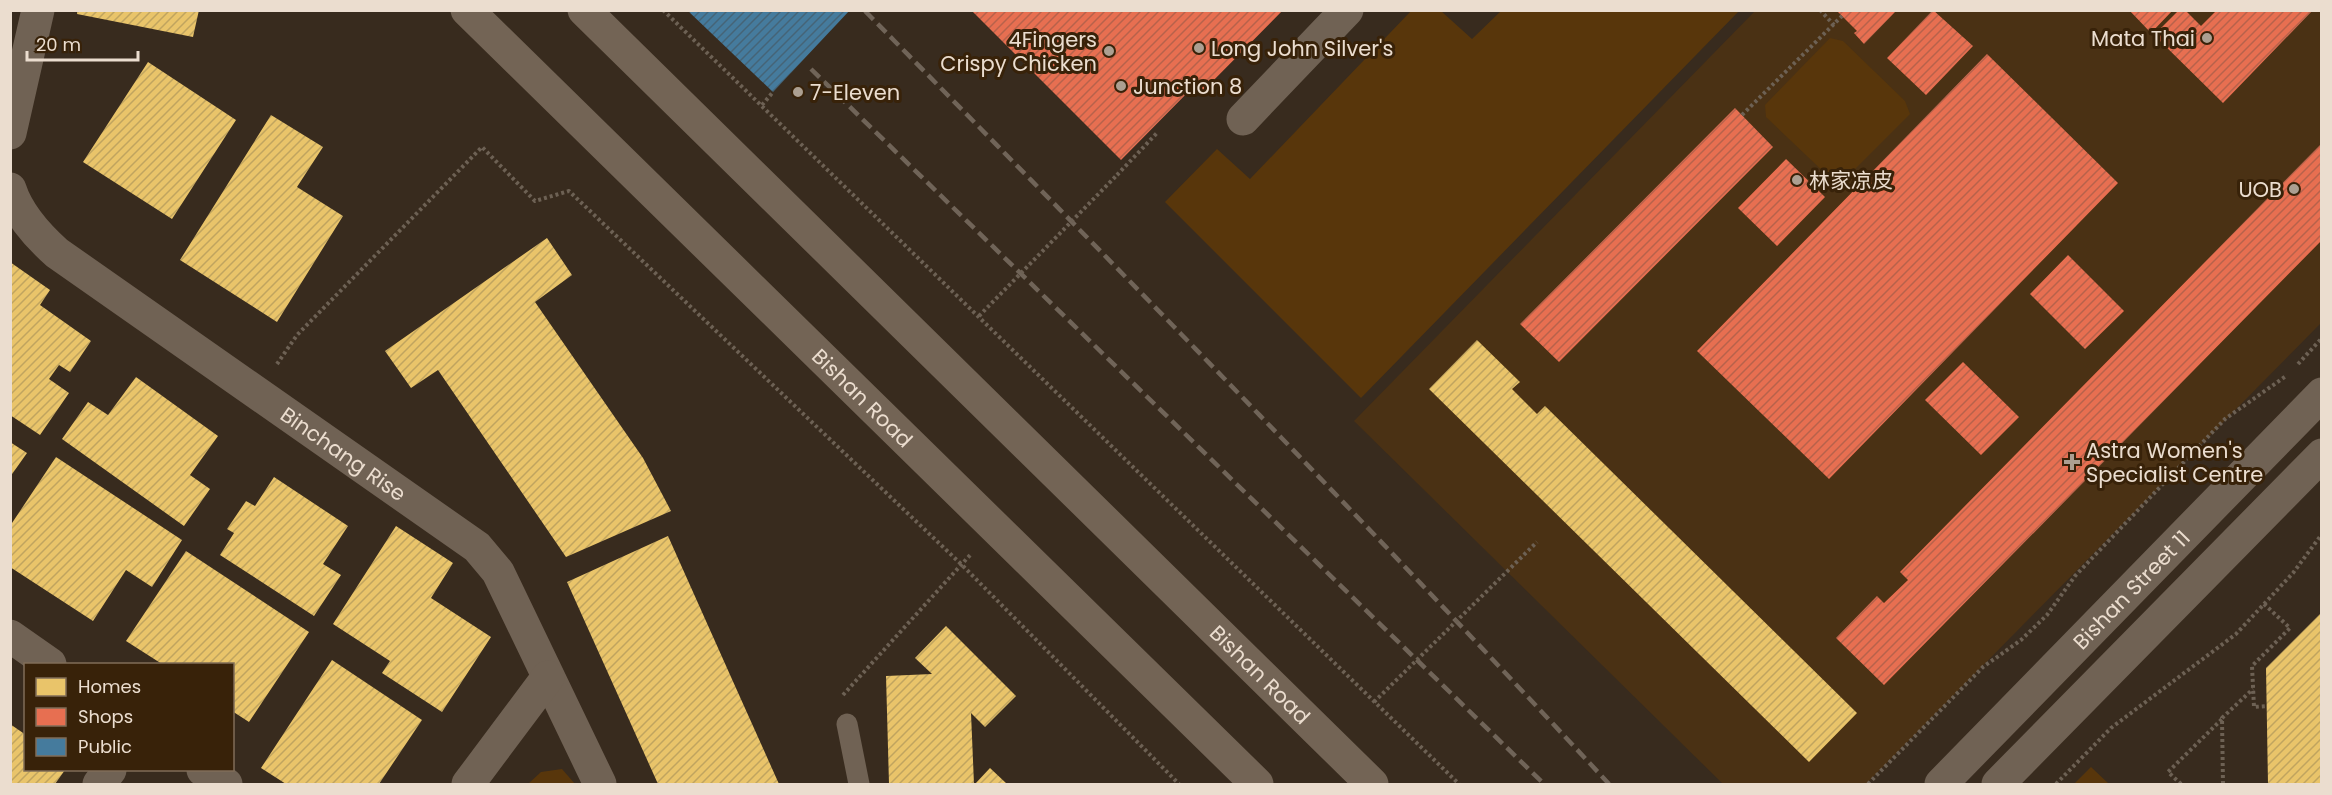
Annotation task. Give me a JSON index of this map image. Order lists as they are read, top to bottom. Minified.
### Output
{"streets":{"main road":["Bishan Road"],"street":["Binchang Rise","Bishan Street 11"]},"places":{"other":["Mata Thai","Long John Silver's","4Fingers Crispy Chicken","Junction 8","7-Eleven","林家凉皮","UOB"],"health":["Astra Women's Specialist Centre"]},"legend":["Homes","Shops","Public"],"scale_bar":"20 m"}
